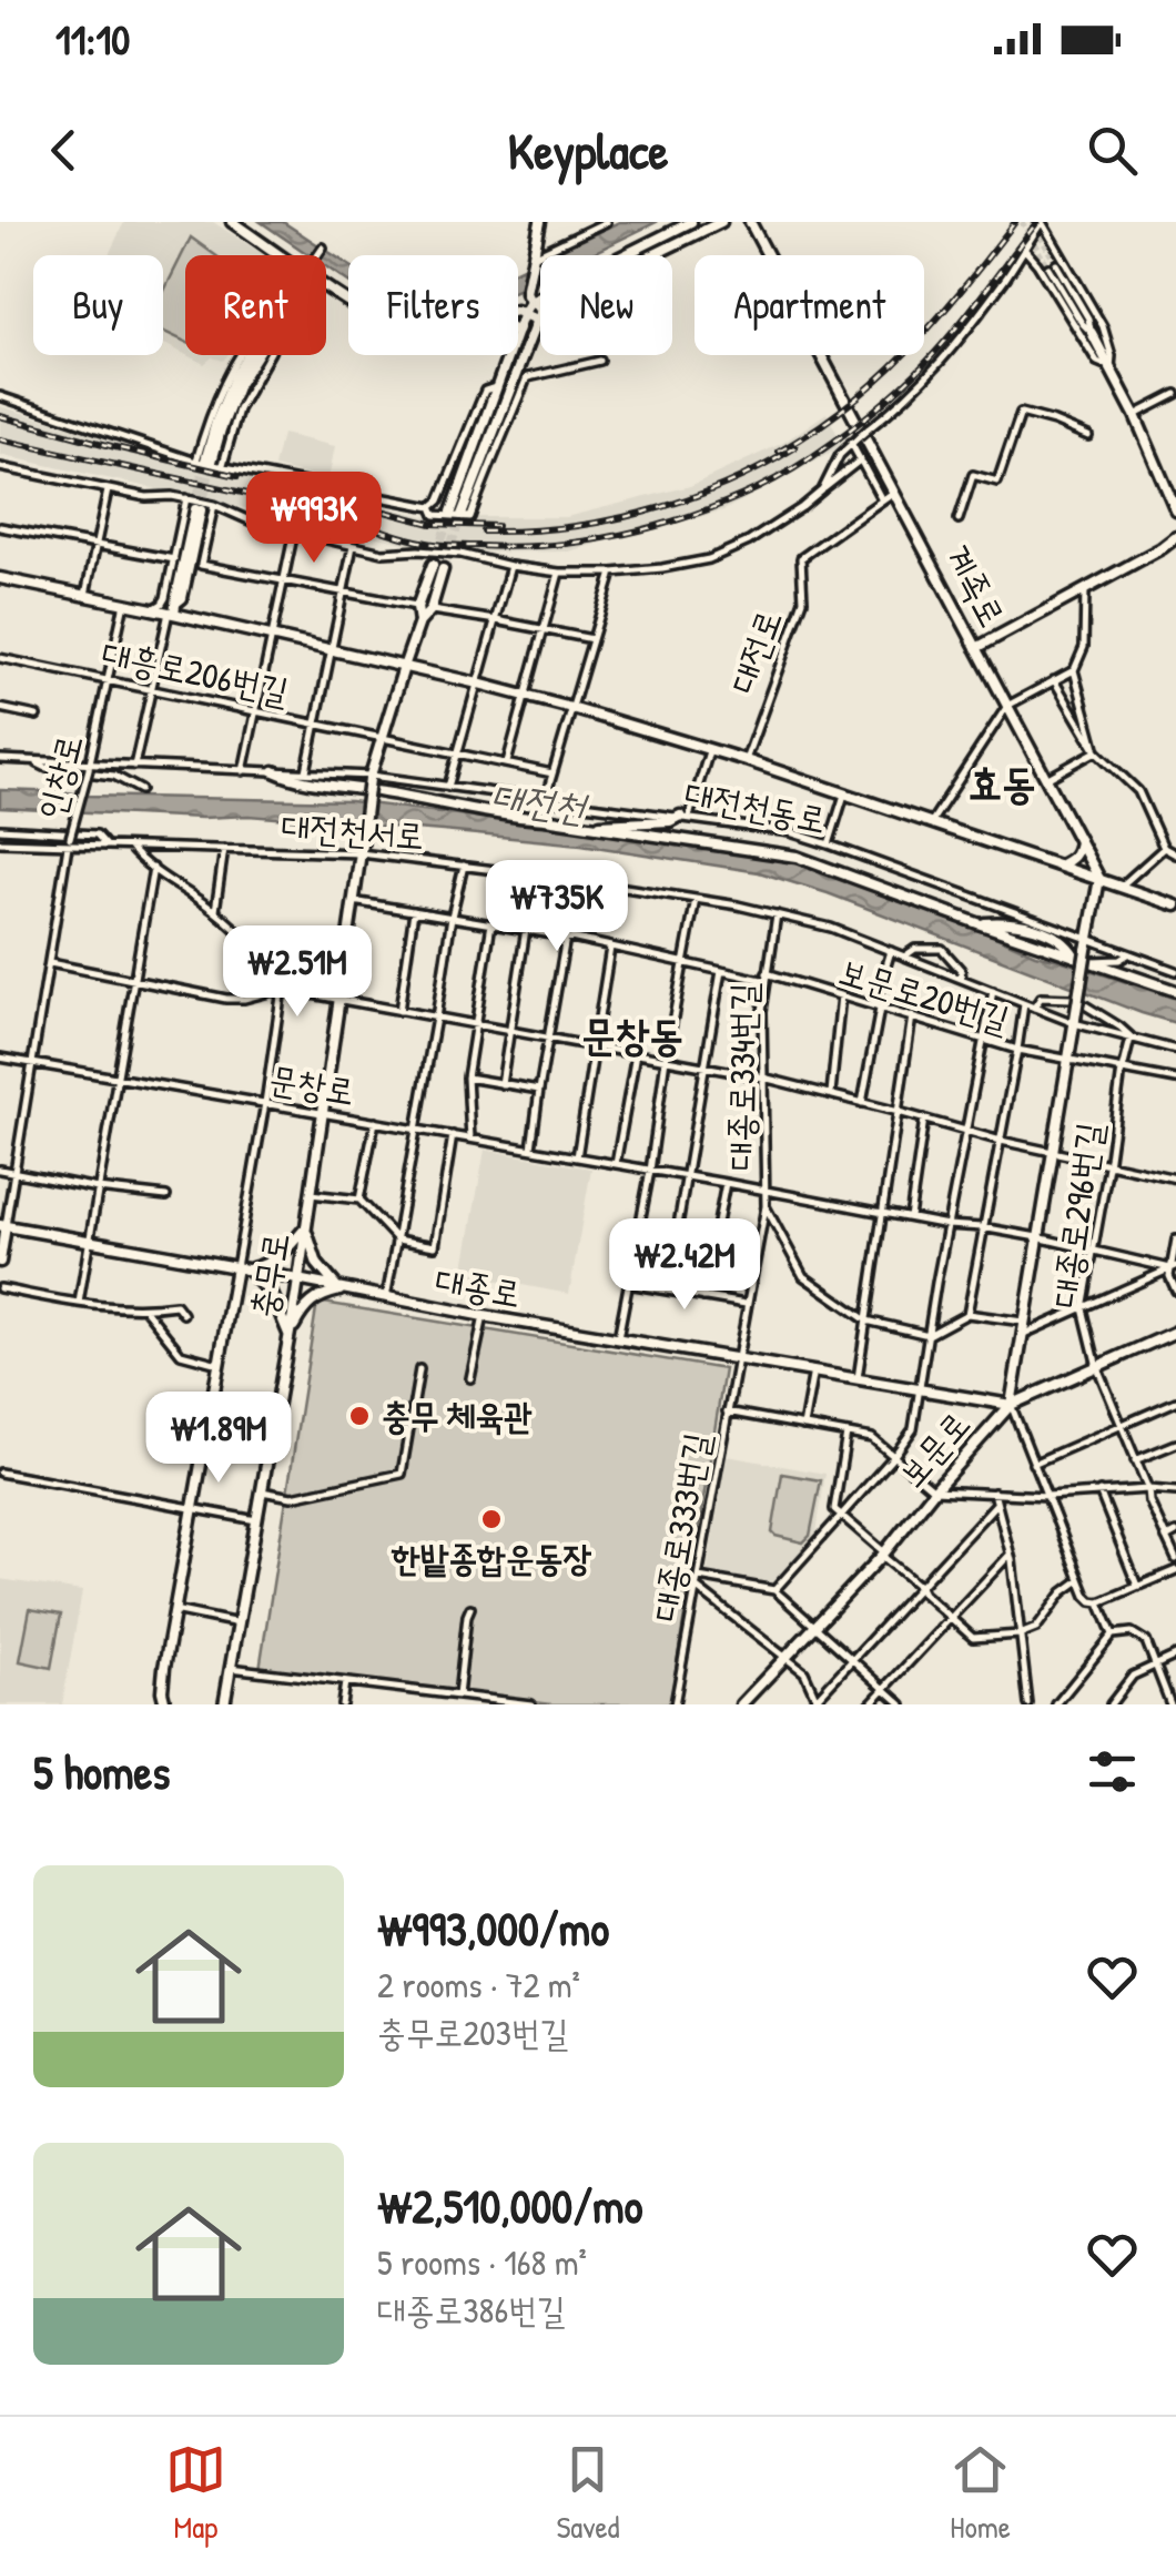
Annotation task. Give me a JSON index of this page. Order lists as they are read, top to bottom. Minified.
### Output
{"streets":{"main road":["계족로","충무로","대종로","보문로"],"street":["대전로","대흥로206번길","인창로","대전천동로","대전천서로","보문로20번길","대종로334번길","문창로","대종로296번길","대종로333번길"]},"crossings":[["계족로","보문로"],["대흥로206번길","인창로"],["대흥로206번길","충무로"],["인창로","대전천동로"],["인창로","대전천서로"],["인창로","문창로"],["인창로","대종로"],["대전천동로","충무로"],["대전천동로","보문로"],["대전천서로","대종로334번길"],["대전천서로","대종로296번길"],["대전천서로","충무로"],["대전천서로","보문로"],["보문로20번길","대종로334번길"],["보문로20번길","대종로296번길"],["보문로20번길","충무로"],["보문로20번길","보문로"],["대종로334번길","문창로"],["대종로334번길","대종로"],["대종로334번길","대종로333번길"],["문창로","충무로"],["문창로","보문로"],["충무로","대종로"],["대종로","보문로"],["대종로","대종로333번길"]],"districts":["효동","문창동"],"water":["대전천"],"places":["충무 체육관","한밭종합운동장"],"page":{"status":"11:10","header":"Keyplace","chip":["Buy","Rent","Filters","New","Apartment"],"price":["₩993K","₩735K","₩2.51M","₩2.42M","₩1.89M"],"heading":"5 homes","list":[{"name":"₩993,000/mo","note":"2 rooms · 72 m² · 충무로203번길"},{"name":"₩2,510,000/mo","note":"5 rooms · 168 m² · 대종로386번길"}],"tabs":["Map","Saved","Home"]}}
